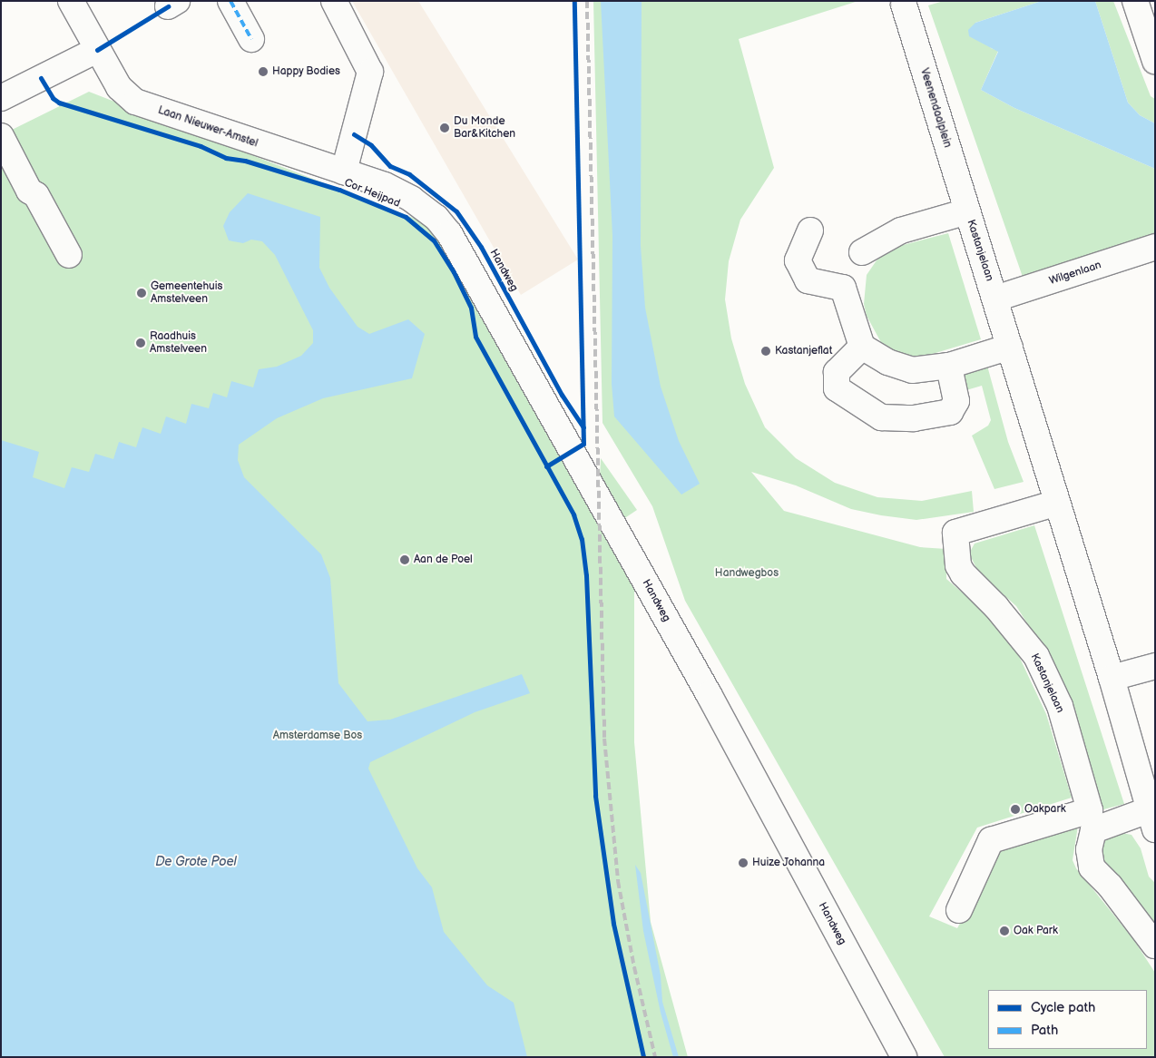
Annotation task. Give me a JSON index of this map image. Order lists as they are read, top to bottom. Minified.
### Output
{"streets":{"street":["Veenendaalplein","Laan Nieuwer-Amstel","Kastanjelaan","Handweg","Wilgenlaan"],"cycle path":["Cor Heijpad"]},"crossings":[["Veenendaalplein","Kastanjelaan"],["Laan Nieuwer-Amstel","Handweg"],["Kastanjelaan","Wilgenlaan"]],"water":["De Grote Poel"],"parks":["Handwegbos","Amsterdamse Bos"],"places":["Happy Bodies","Du Monde Bar&Kitchen","Gemeentehuis Amstelveen","Raadhuis Amstelveen","Kastanjeflat","Aan de Poel","Oakpark","Huize Johanna","Oak Park"],"legend":["Cycle path","Path"]}
